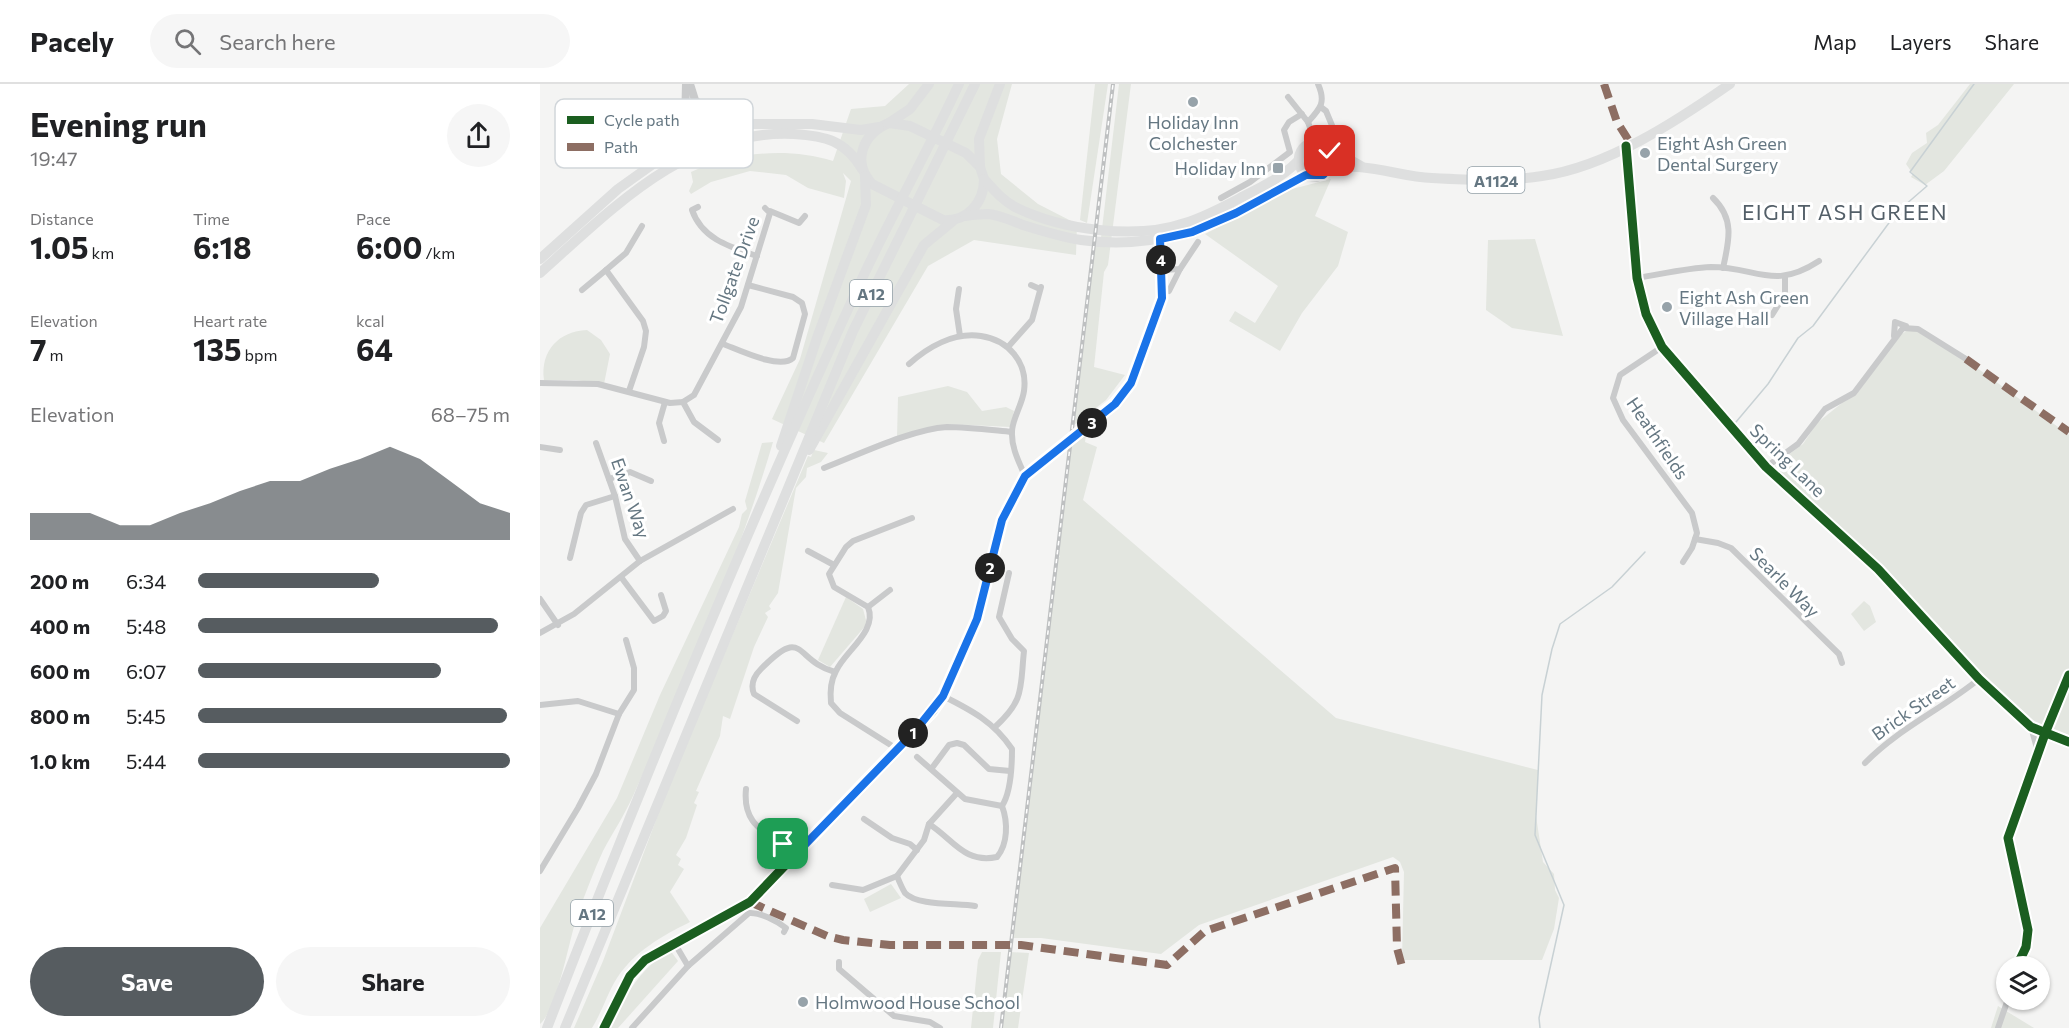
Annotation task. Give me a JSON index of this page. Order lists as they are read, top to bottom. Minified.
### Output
{"streets":{"main road":["A1124","A12"],"street":["Tollgate Drive","Heathfields","Spring Lane","Ewan Way","Searle Way","Brick Street"]},"crossings":[["A1124","Spring Lane"],["Heathfields","Spring Lane"],["Heathfields","Searle Way"],["Spring Lane","Brick Street"]],"districts":["EIGHT ASH GREEN"],"places":{"other":["Holiday Inn Colchester","Eight Ash Green Dental Surgery","Eight Ash Green Village Hall","Holmwood House School"],"transit":["Holiday Inn"]},"legend":["Cycle path","Path"],"page":{"header":"Pacely","search":"Search here","nav":["Map","Layers","Share"],"heading":["Evening run","19:47"],"stats":[["Distance","1.05 km"],["Time","6:18"],["Pace","6:00 /km"],["Elevation","7 m"],["Heart rate","135 bpm"],["kcal","64"]],"pins":["4","3","2","1"],"chart":["Elevation","68–75 m"],"list":[{"name":"200 m","note":"6:34"},{"name":"400 m","note":"5:48"},{"name":"600 m","note":"6:07"},{"name":"800 m","note":"5:45"},{"name":"1.0 km","note":"5:44"}],"buttons":["Save","Share"]}}
